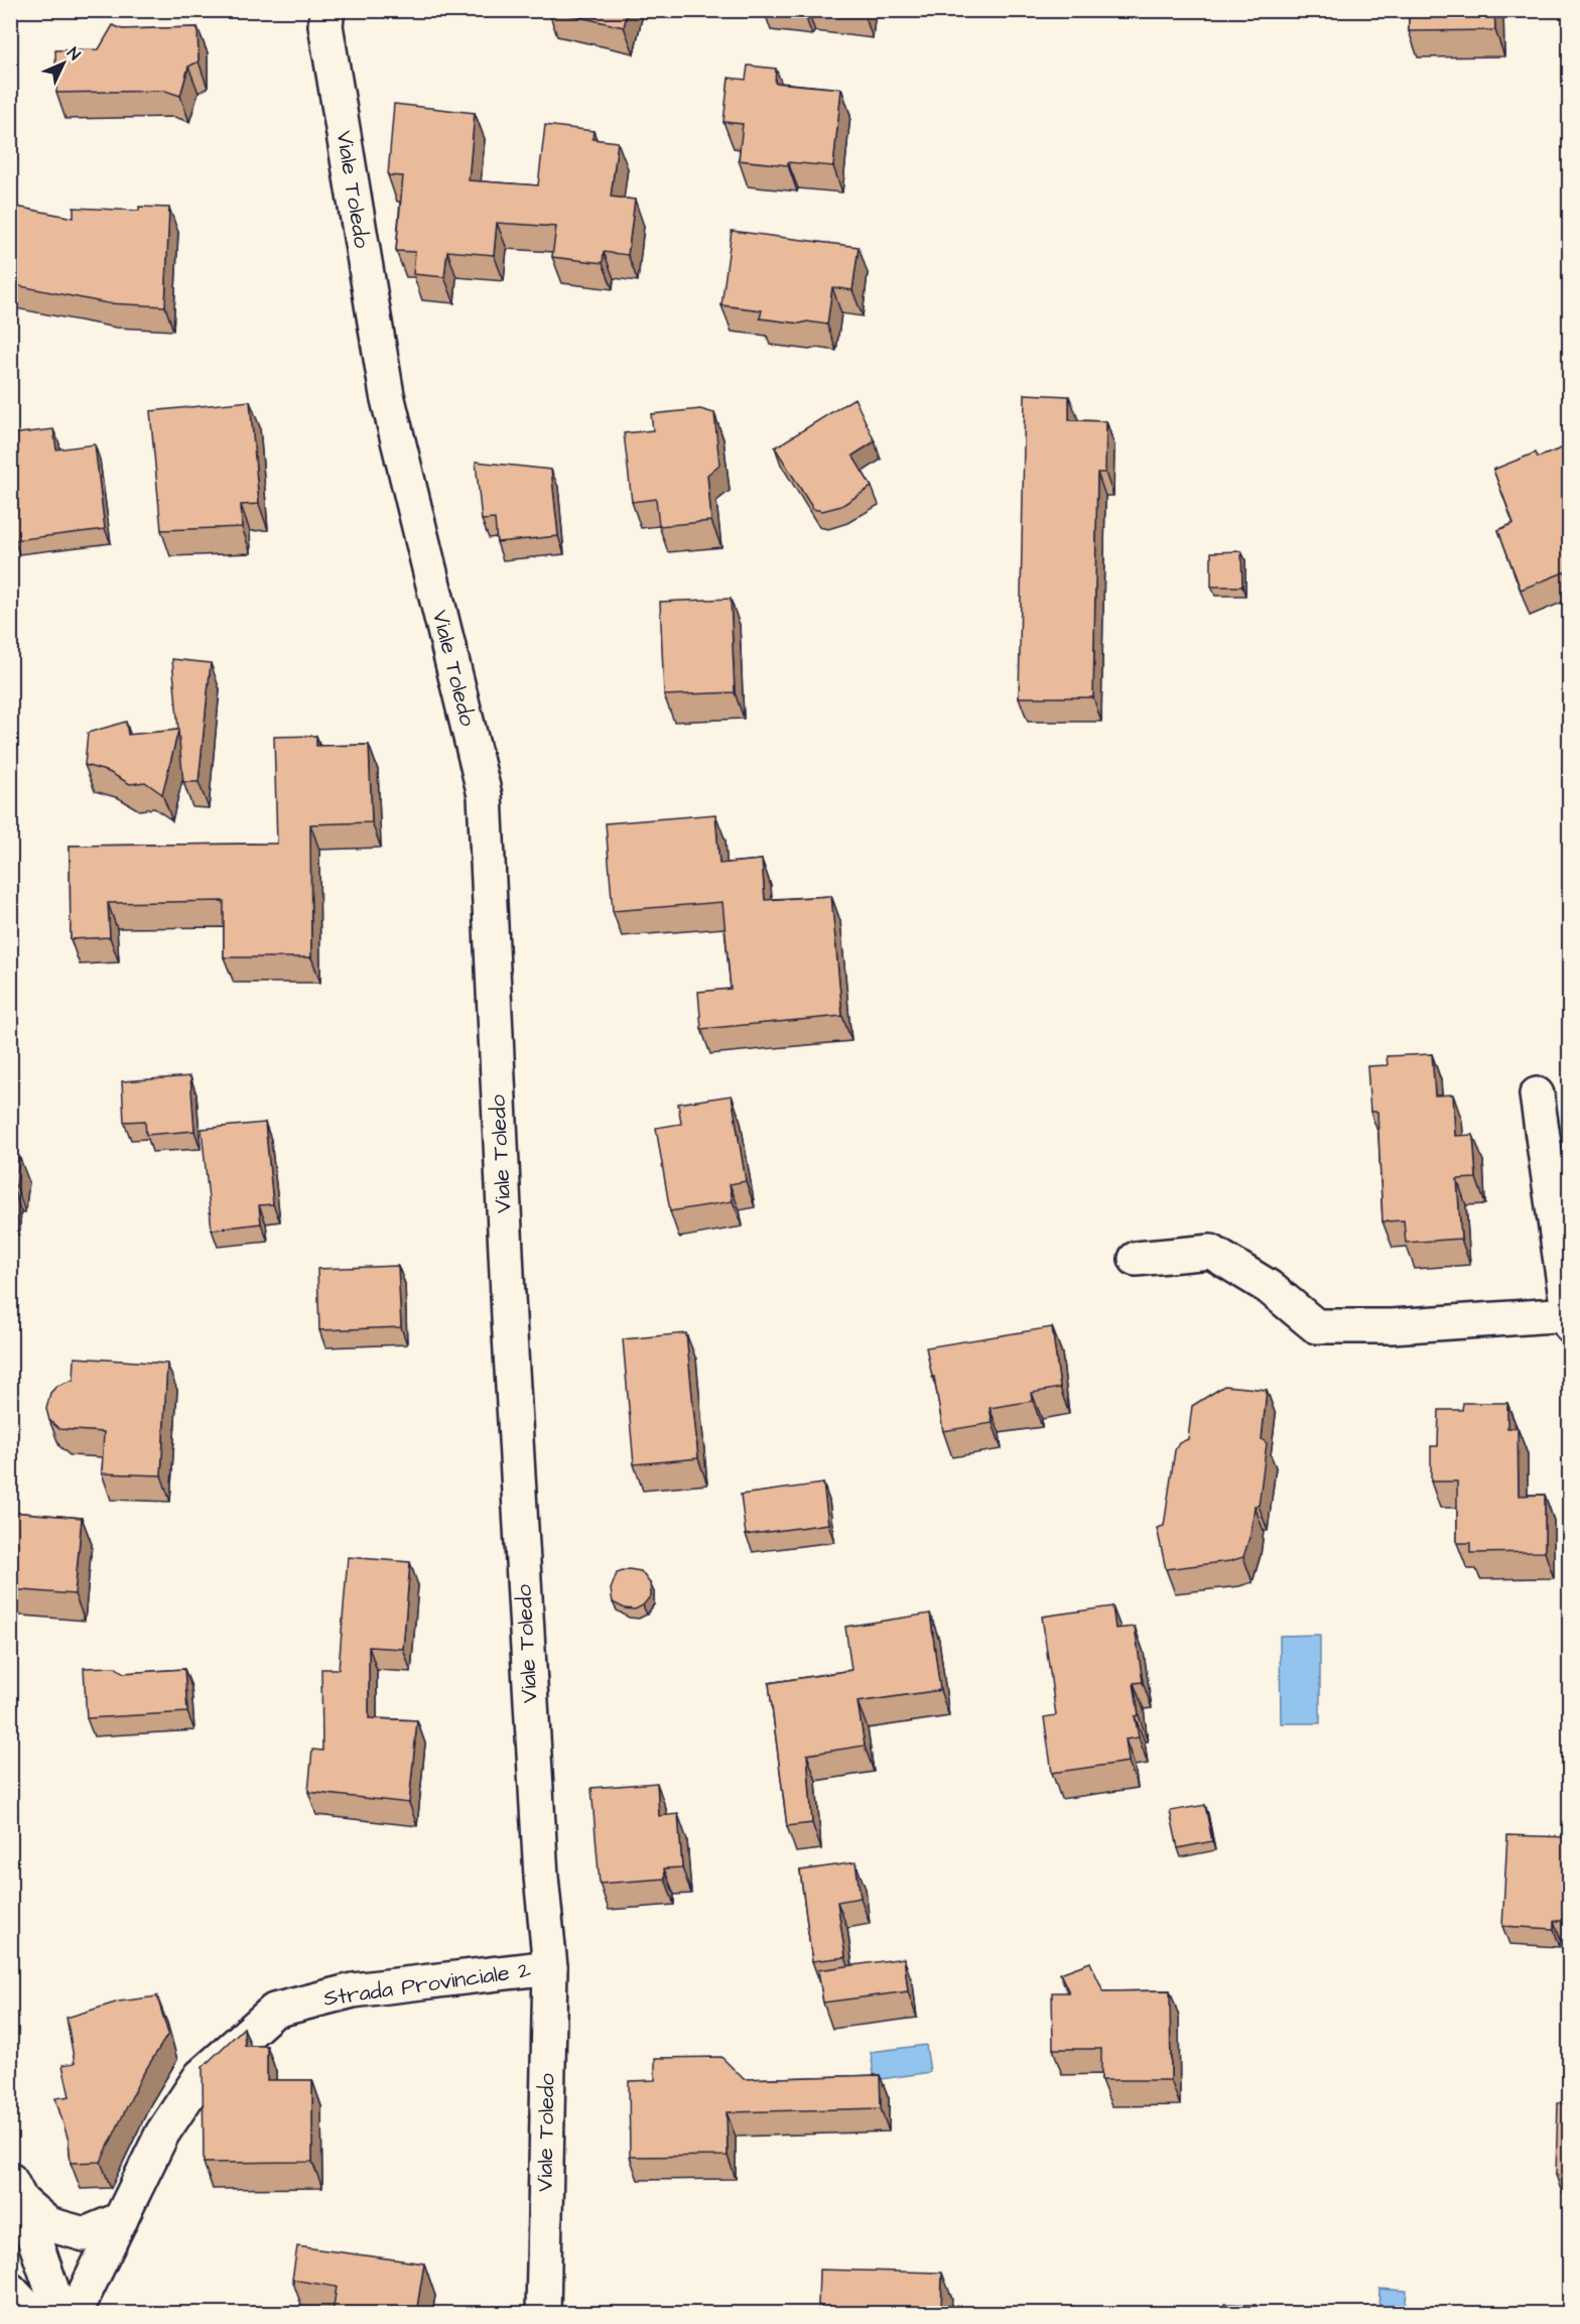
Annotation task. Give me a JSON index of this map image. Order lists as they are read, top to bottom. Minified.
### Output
{"streets":{"street":["Viale Toledo","Strada Provinciale 2"]},"crossings":[["Viale Toledo","Strada Provinciale 2"]],"north":"top right"}
